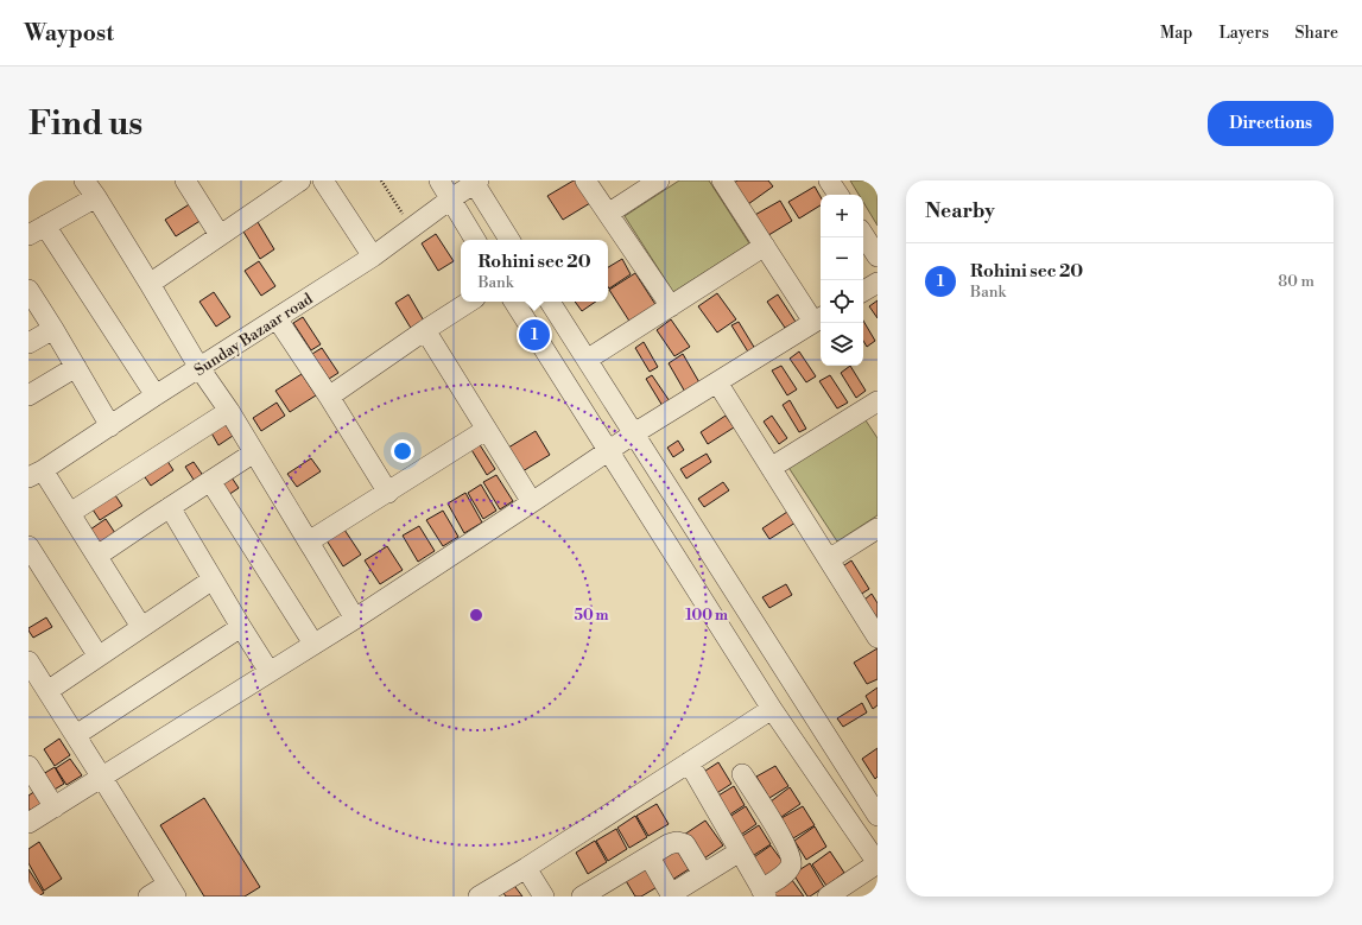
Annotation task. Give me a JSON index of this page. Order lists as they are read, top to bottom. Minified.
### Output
{"streets":{"street":["Sunday Bazaar road"]},"page":{"header":"Waypost","nav":["Map","Layers","Share"],"buttons":"Directions","title":"Find us","heading":"Nearby","map_buttons":["+","−"],"popup":["Rohini sec 20","Bank"],"list":[{"mark":"1","name":"Rohini sec 20","note":"Bank","value":"80 m"}],"pins":"1"},"rings":["50 m","100 m"]}
